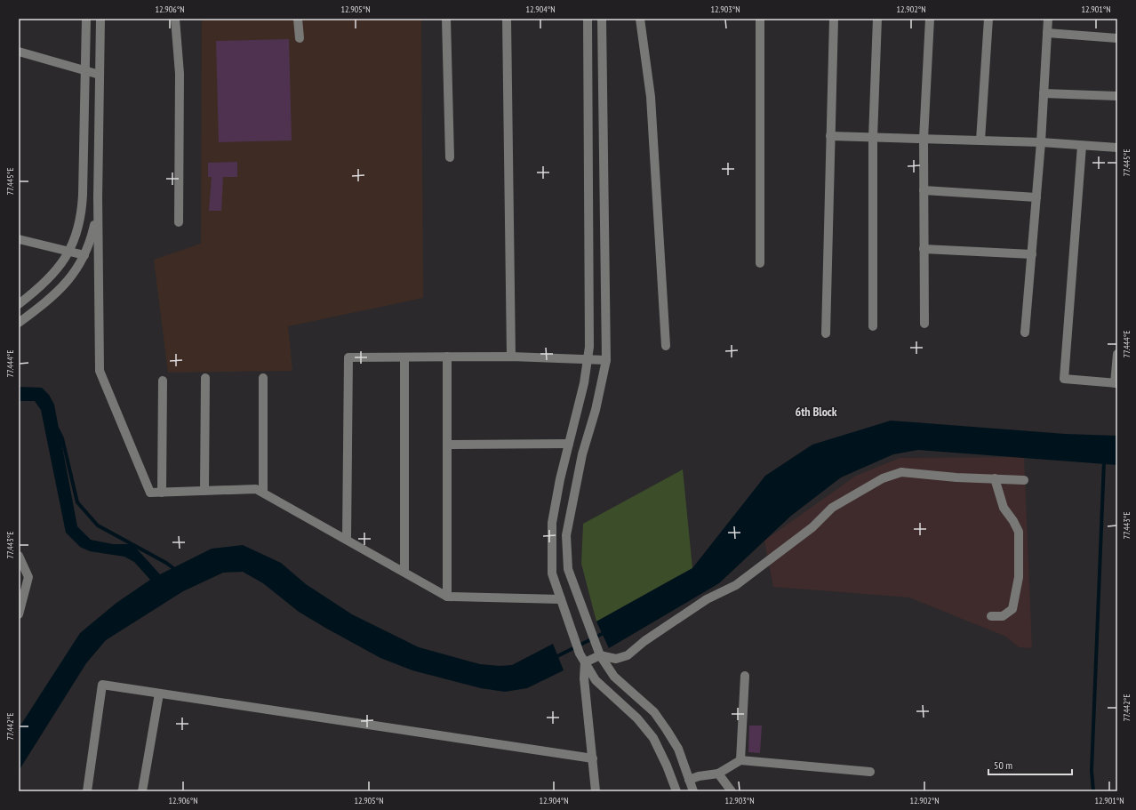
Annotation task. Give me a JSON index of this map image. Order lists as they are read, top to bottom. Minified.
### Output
{"districts":["6th Block"],"scale_bar":"50 m","coordinates":["12.906°N","12.905°N","12.904°N","12.903°N","12.902°N","12.901°N","77.445°E","77.444°E","77.443°E","77.442°E"]}
